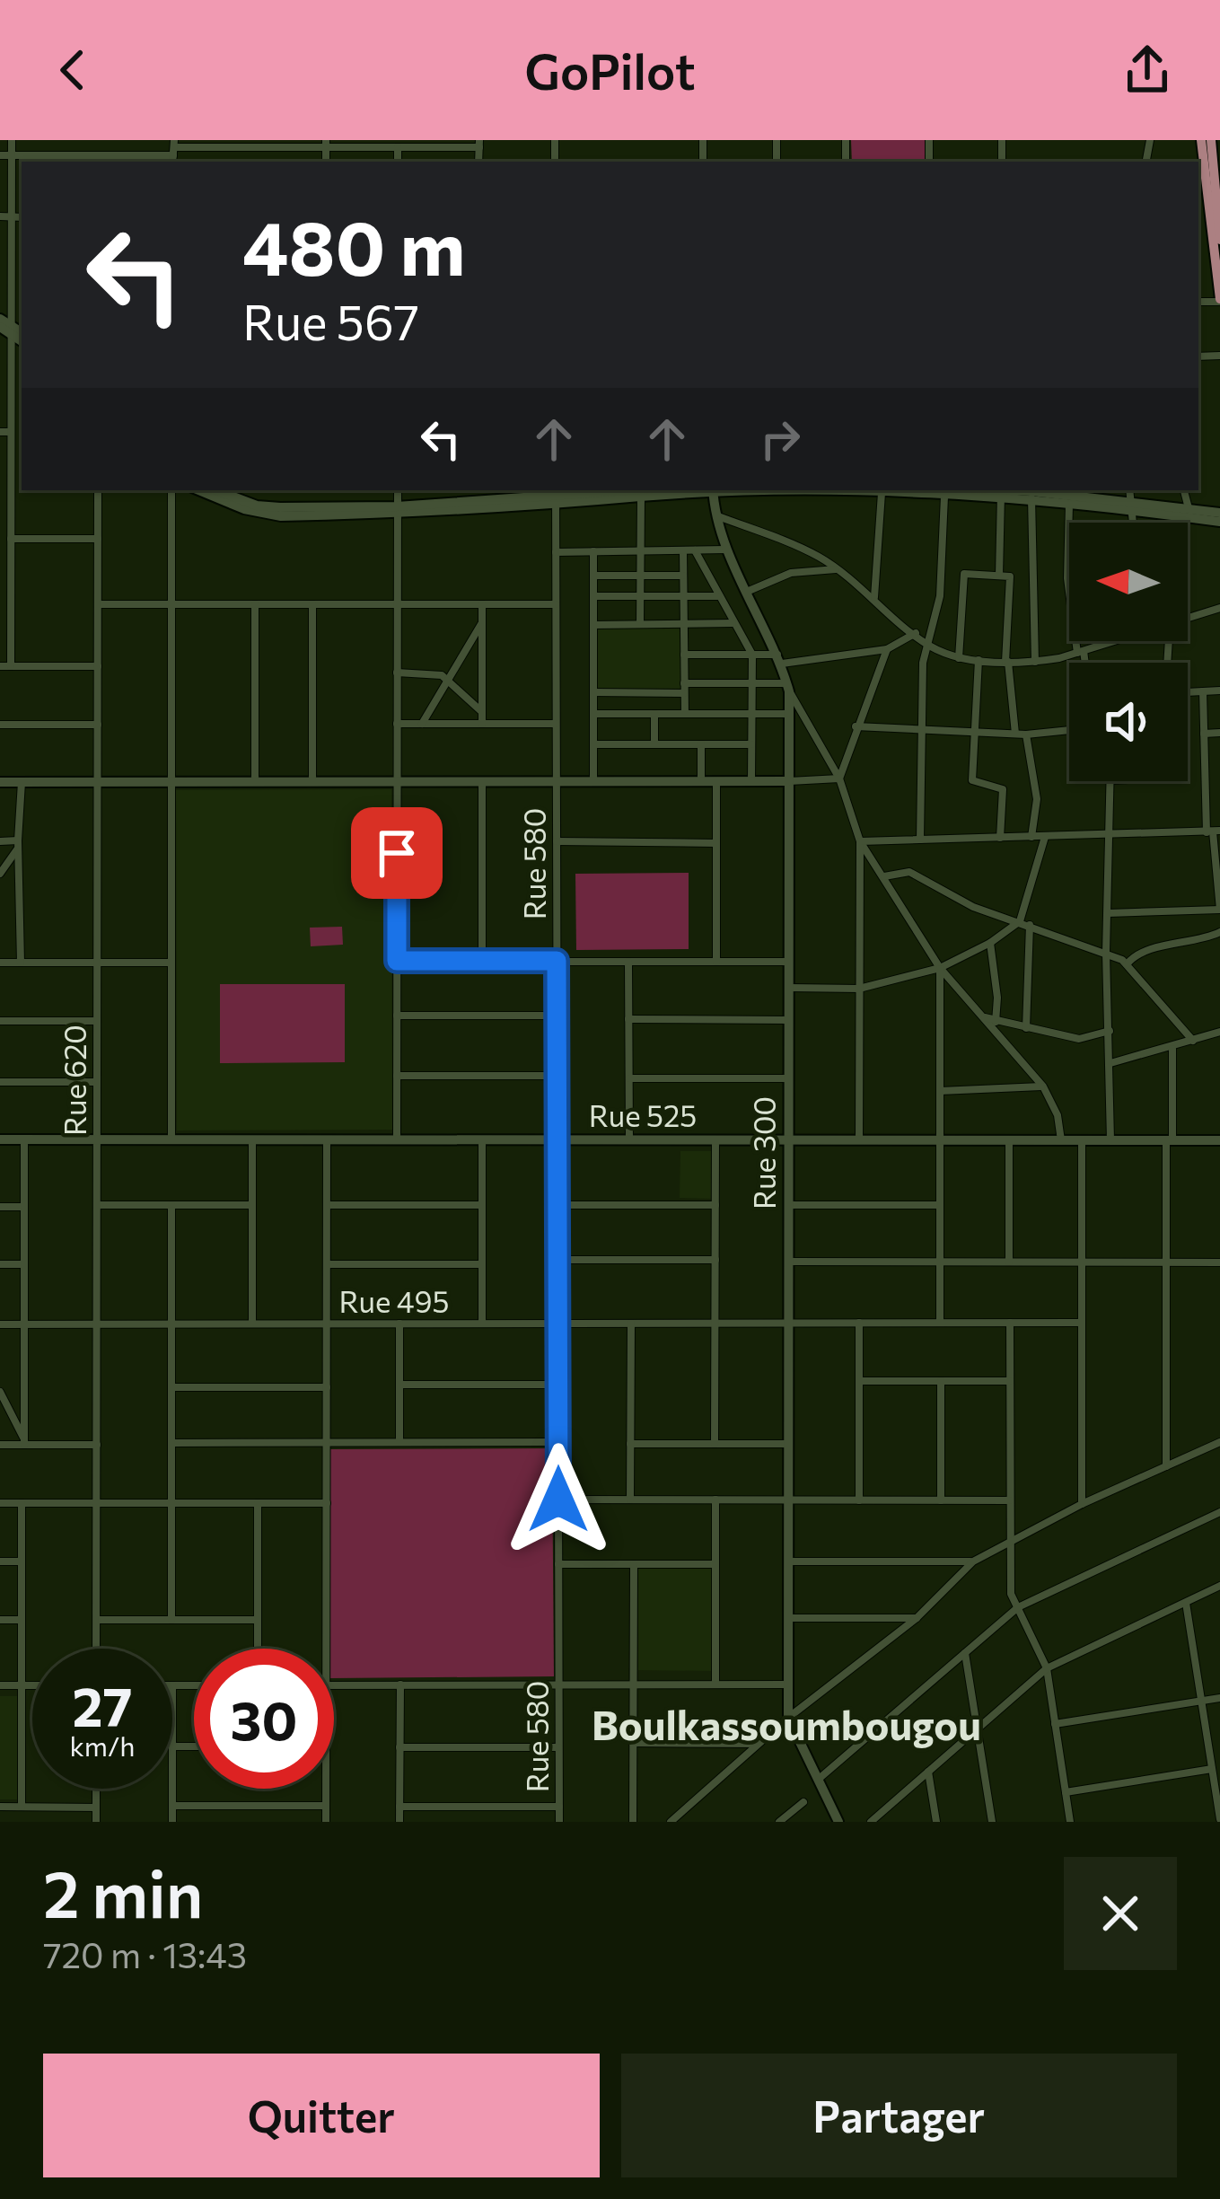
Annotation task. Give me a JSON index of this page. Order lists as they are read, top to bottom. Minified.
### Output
{"streets":{"street":["Rue 580","Rue 620","Rue 525","Rue 300","Rue 495"]},"crossings":[["Rue 580","Rue 525"],["Rue 580","Rue 495"],["Rue 620","Rue 525"],["Rue 620","Rue 495"],["Rue 525","Rue 300"],["Rue 300","Rue 495"]],"districts":["Boulkassoumbougou"],"north":"left","page":{"header":"GoPilot","turn":["480 m","Rue 567"],"speed":"27 km/h","limit":"30","heading":["2 min","720 m · 13:43"],"buttons":["Quitter","Partager"]}}
